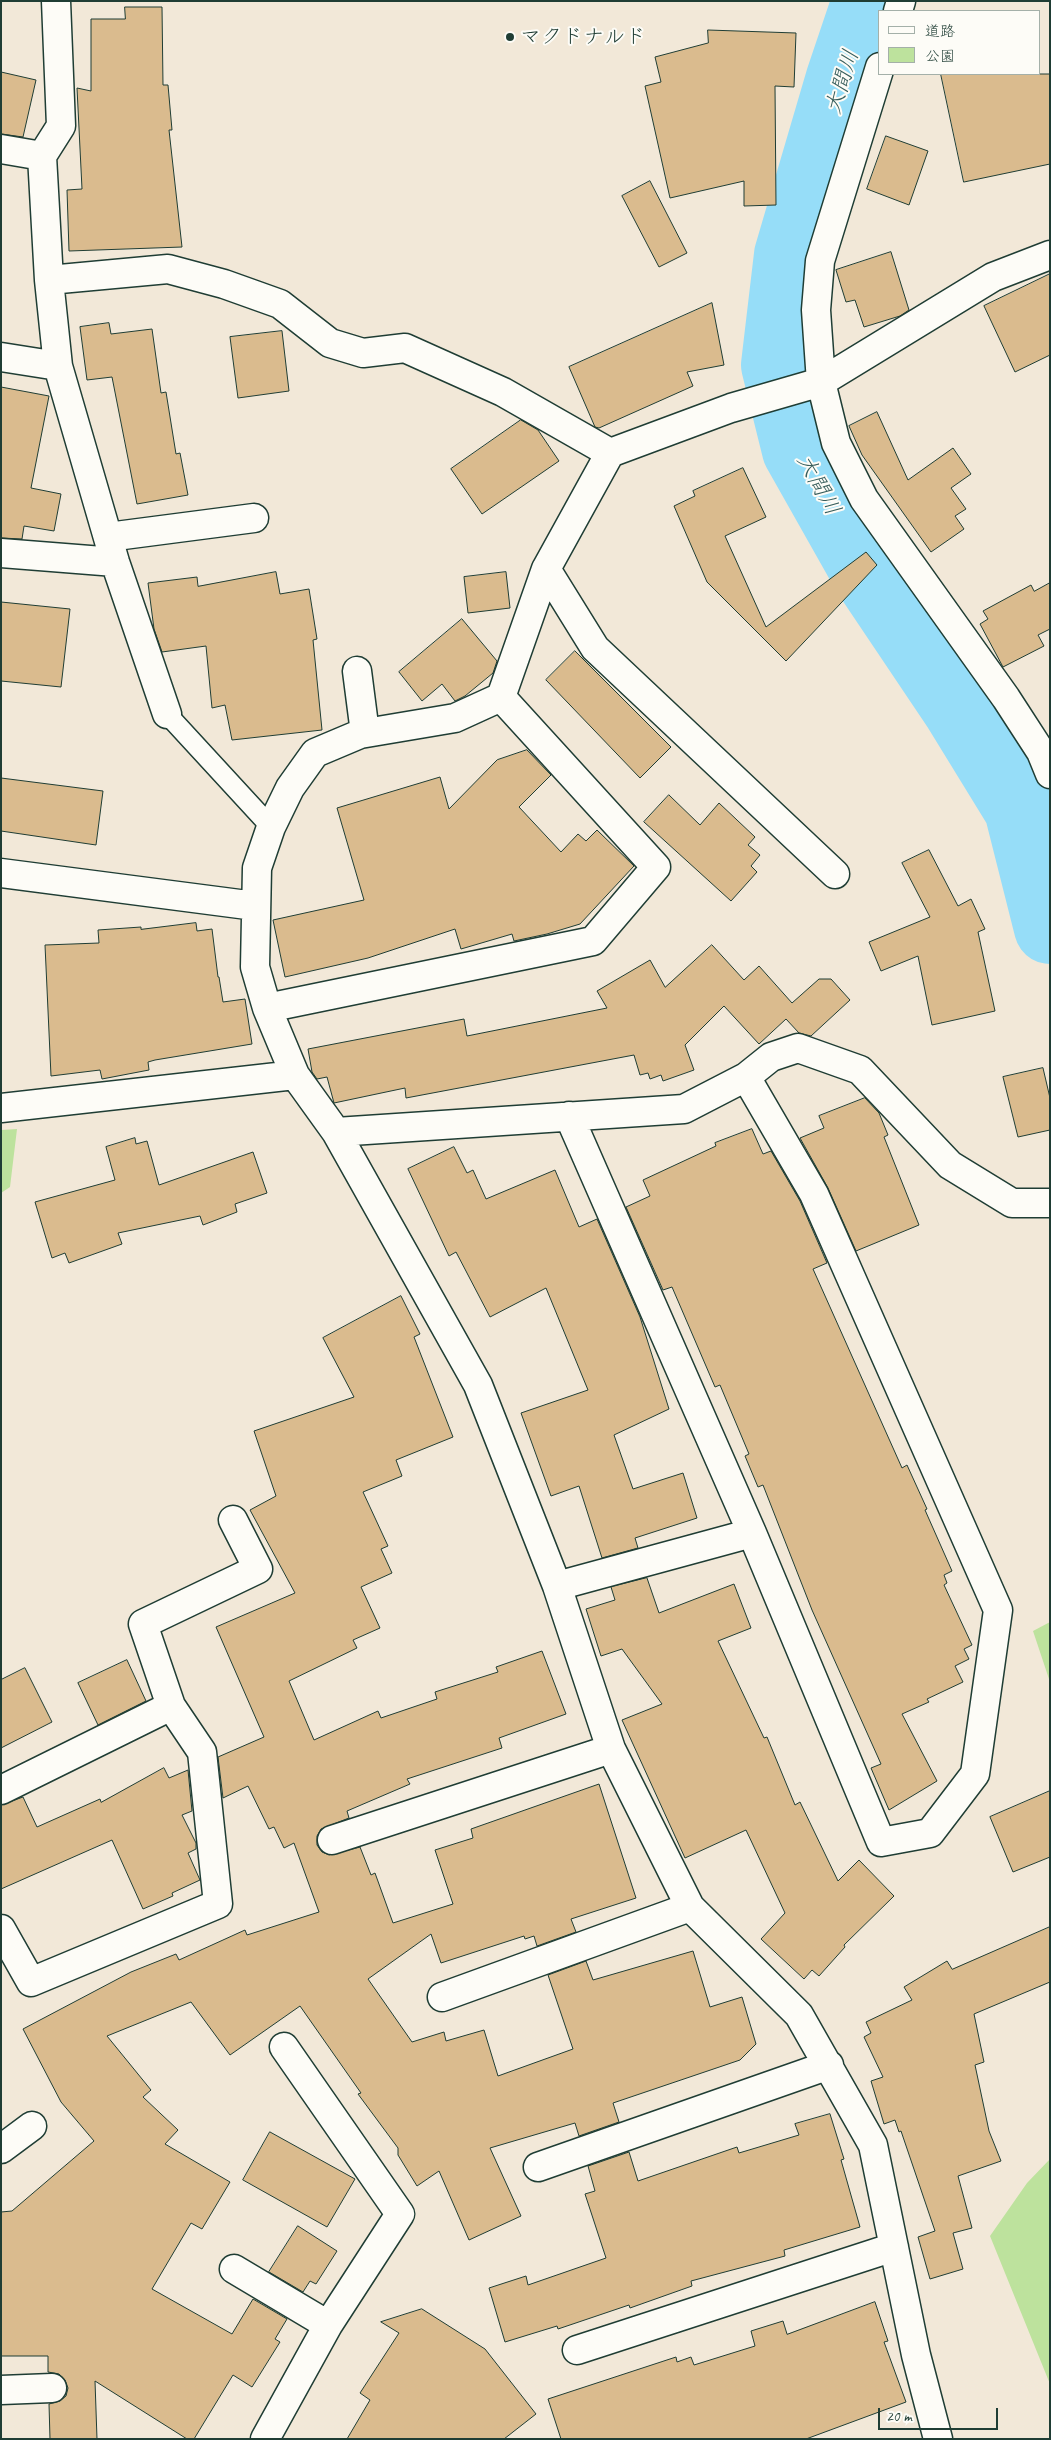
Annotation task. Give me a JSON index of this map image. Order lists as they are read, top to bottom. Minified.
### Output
{"water":["大間川"],"places":["マクドナルド"],"legend":["道路","公園"],"scale_bar":"20 m"}
